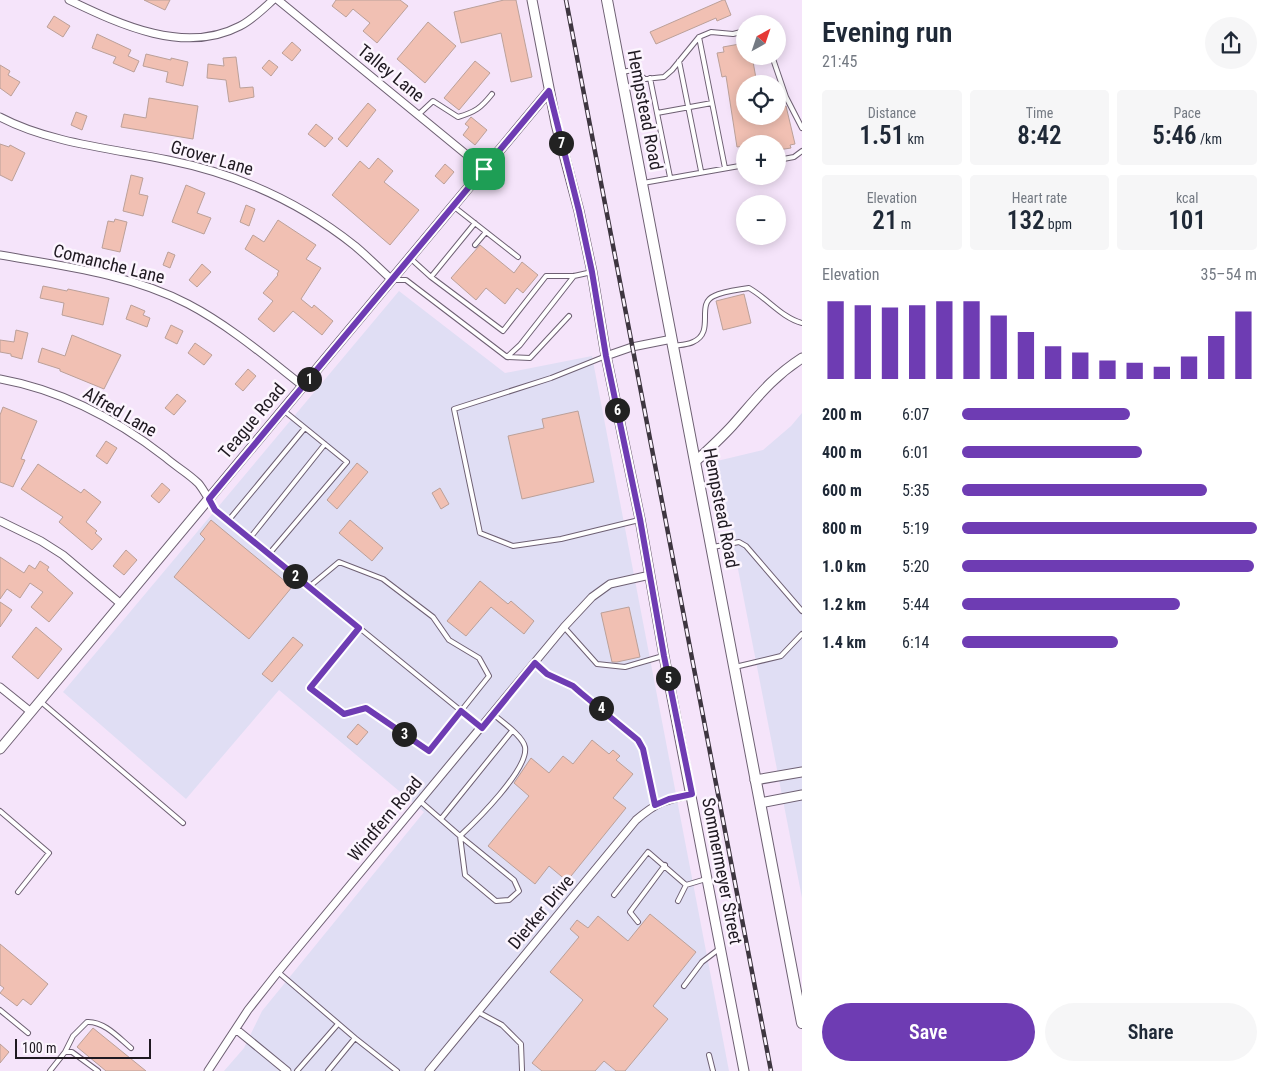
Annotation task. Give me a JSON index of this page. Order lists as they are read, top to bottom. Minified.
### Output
{"streets":{"main road":["Hempstead Road"],"street":["Talley Lane","Grover Lane","Comanche Lane","Alfred Lane","Teague Road","Windfern Road","Sommermeyer Street","Dierker Drive"]},"crossings":[["Talley Lane","Teague Road"],["Grover Lane","Teague Road"],["Comanche Lane","Teague Road"],["Alfred Lane","Teague Road"],["Teague Road","Sommermeyer Street"],["Windfern Road","Sommermeyer Street"],["Sommermeyer Street","Dierker Drive"]],"scale_bar":"100 m","north":"top right","page":{"heading":["Evening run","21:45"],"map_buttons":["+","−"],"stats":[["Distance","1.51 km"],["Time","8:42"],["Pace","5:46 /km"],["Elevation","21 m"],["Heart rate","132 bpm"],["kcal","101"]],"pins":["7","1","6","2","5","4","3"],"chart":["Elevation","35–54 m"],"list":[{"name":"200 m","note":"6:07"},{"name":"400 m","note":"6:01"},{"name":"600 m","note":"5:35"},{"name":"800 m","note":"5:19"},{"name":"1.0 km","note":"5:20"},{"name":"1.2 km","note":"5:44"},{"name":"1.4 km","note":"6:14"}],"buttons":["Save","Share"],"scale":"100 m"}}
